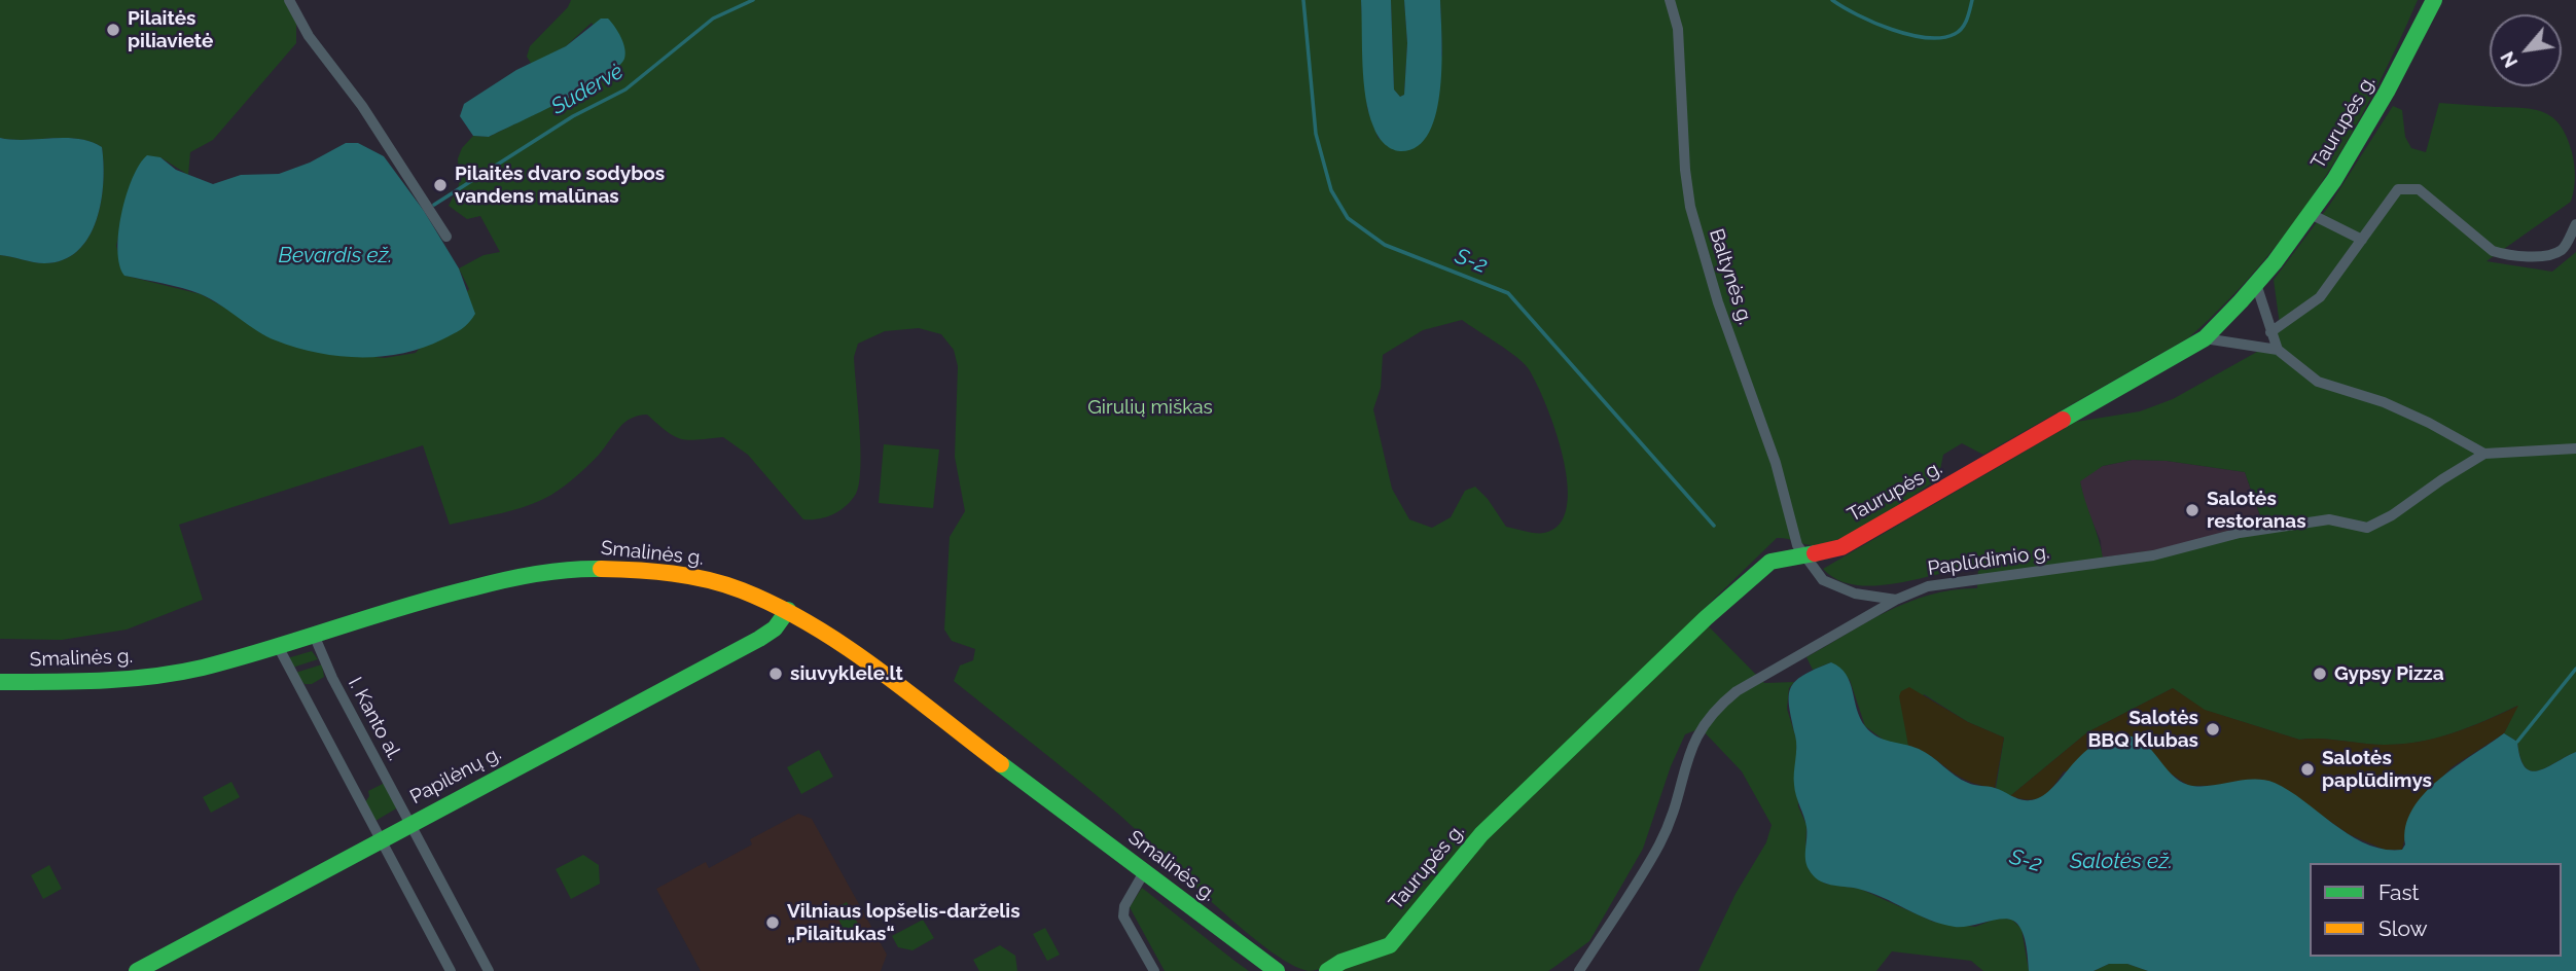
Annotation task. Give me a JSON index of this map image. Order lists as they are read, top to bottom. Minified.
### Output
{"streets":{"street":["Taurupės g.","Baltynės g.","Smalinės g.","Paplūdimio g.","I. Kanto al.","Papilėnų g."]},"crossings":[["Taurupės g.","Baltynės g."],["Smalinės g.","I. Kanto al."],["Smalinės g.","Papilėnų g."],["I. Kanto al.","Papilėnų g."]],"water":["Sudervė","Bevardis ež.","S-2","Salotės ež."],"parks":["Girulių miškas"],"places":["Pilaitės piliavietė","Pilaitės dvaro sodybos vandens malūnas","Salotės restoranas","siuvyklele.lt","Gypsy Pizza","Salotės BBQ Klubas","Salotės paplūdimys","Vilniaus lopšelis-darželis „Pilaitukas“"],"legend":["Fast","Slow"],"north":"bottom left"}
